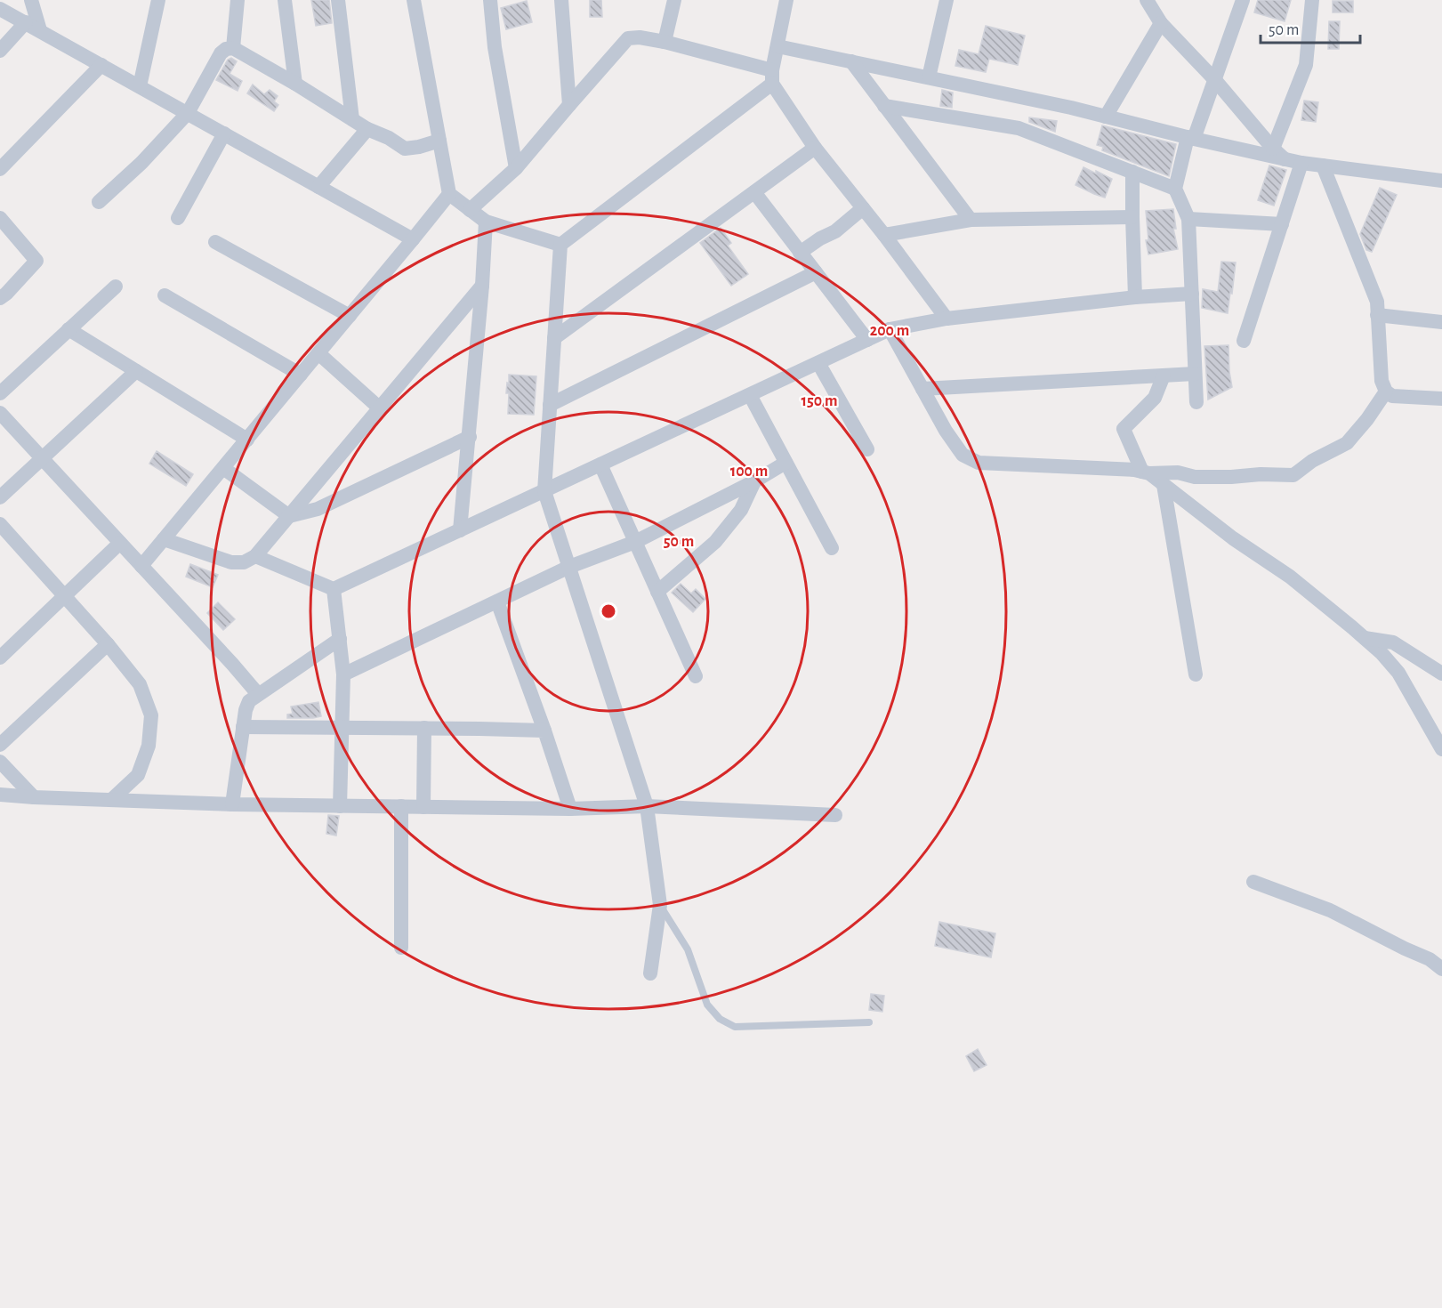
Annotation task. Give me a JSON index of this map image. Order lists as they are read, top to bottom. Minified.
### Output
{"scale_bar":"50 m","rings":["200 m","150 m","100 m","50 m"]}
